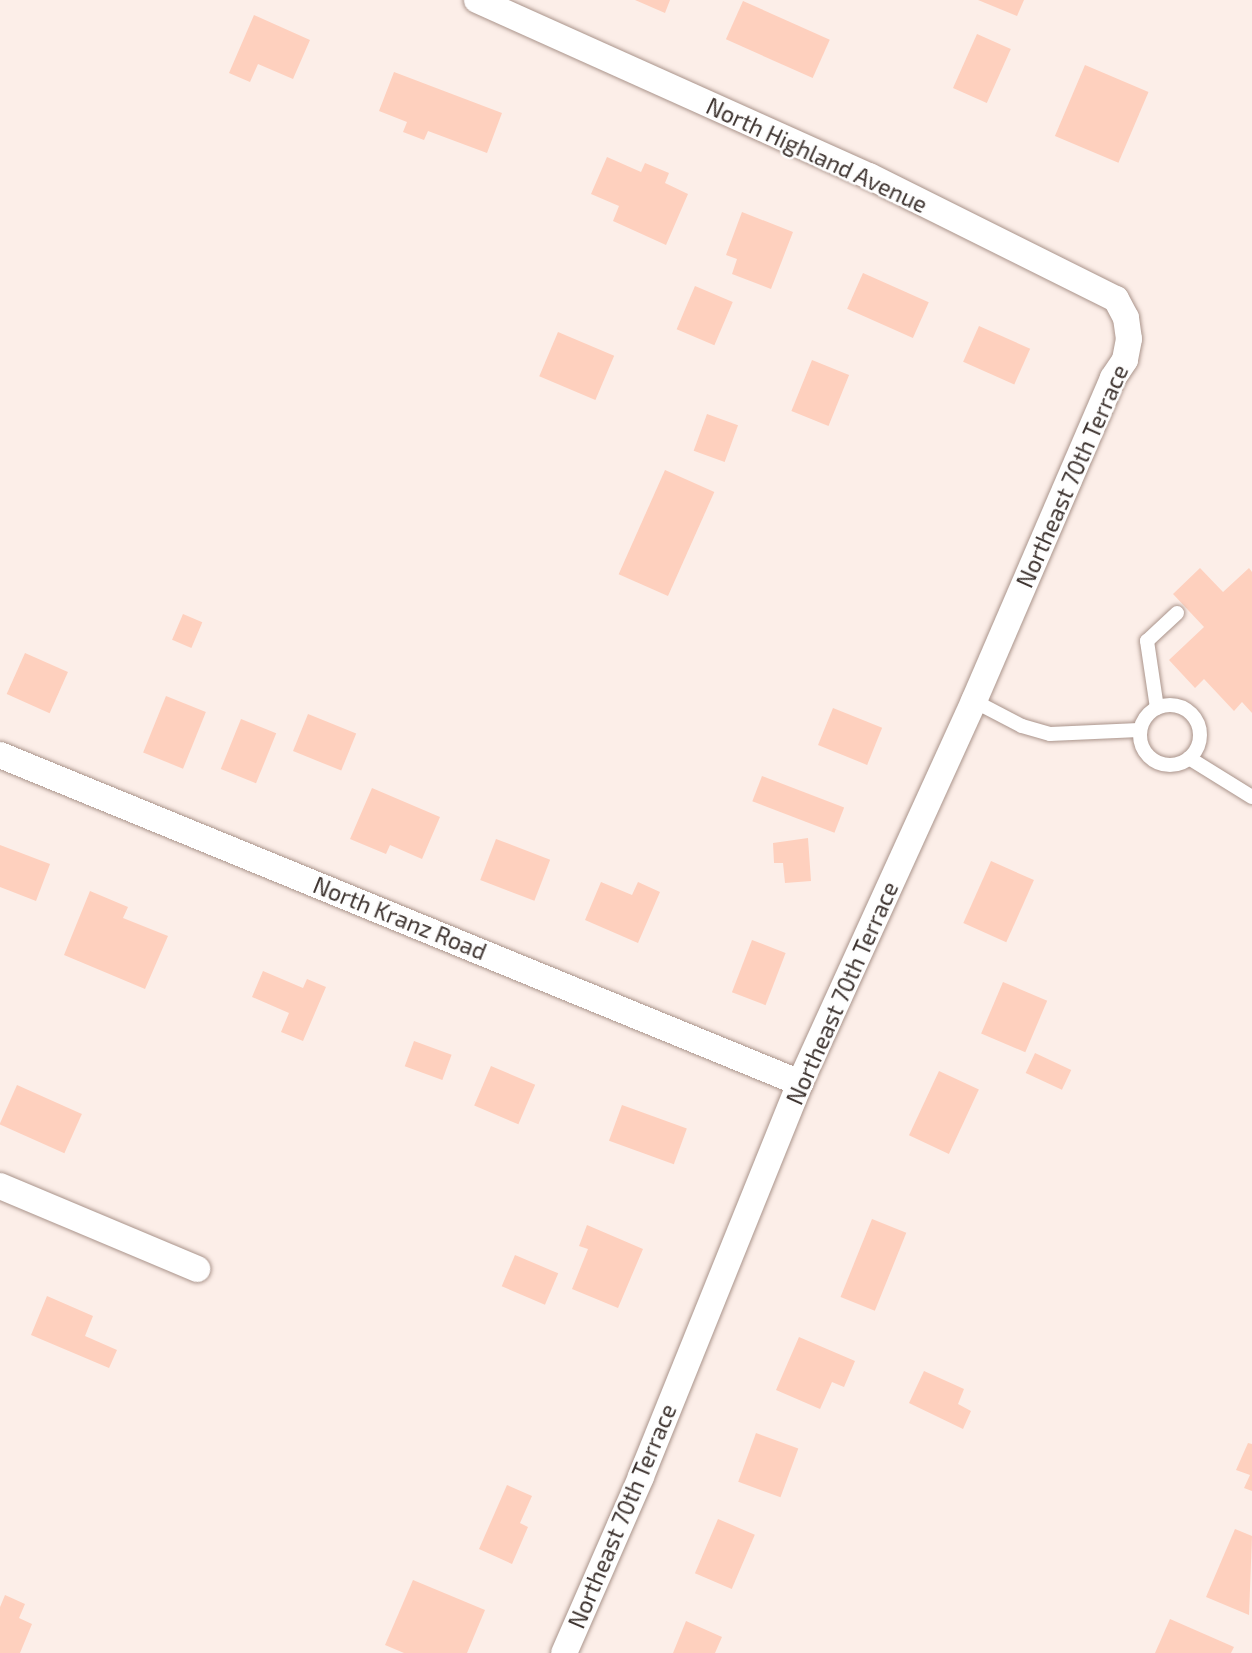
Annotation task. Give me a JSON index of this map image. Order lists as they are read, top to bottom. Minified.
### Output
{"streets":{"street":["North Highland Avenue","Northeast 70th Terrace","North Kranz Road"]},"crossings":[["North Highland Avenue","Northeast 70th Terrace"],["Northeast 70th Terrace","North Kranz Road"]]}
